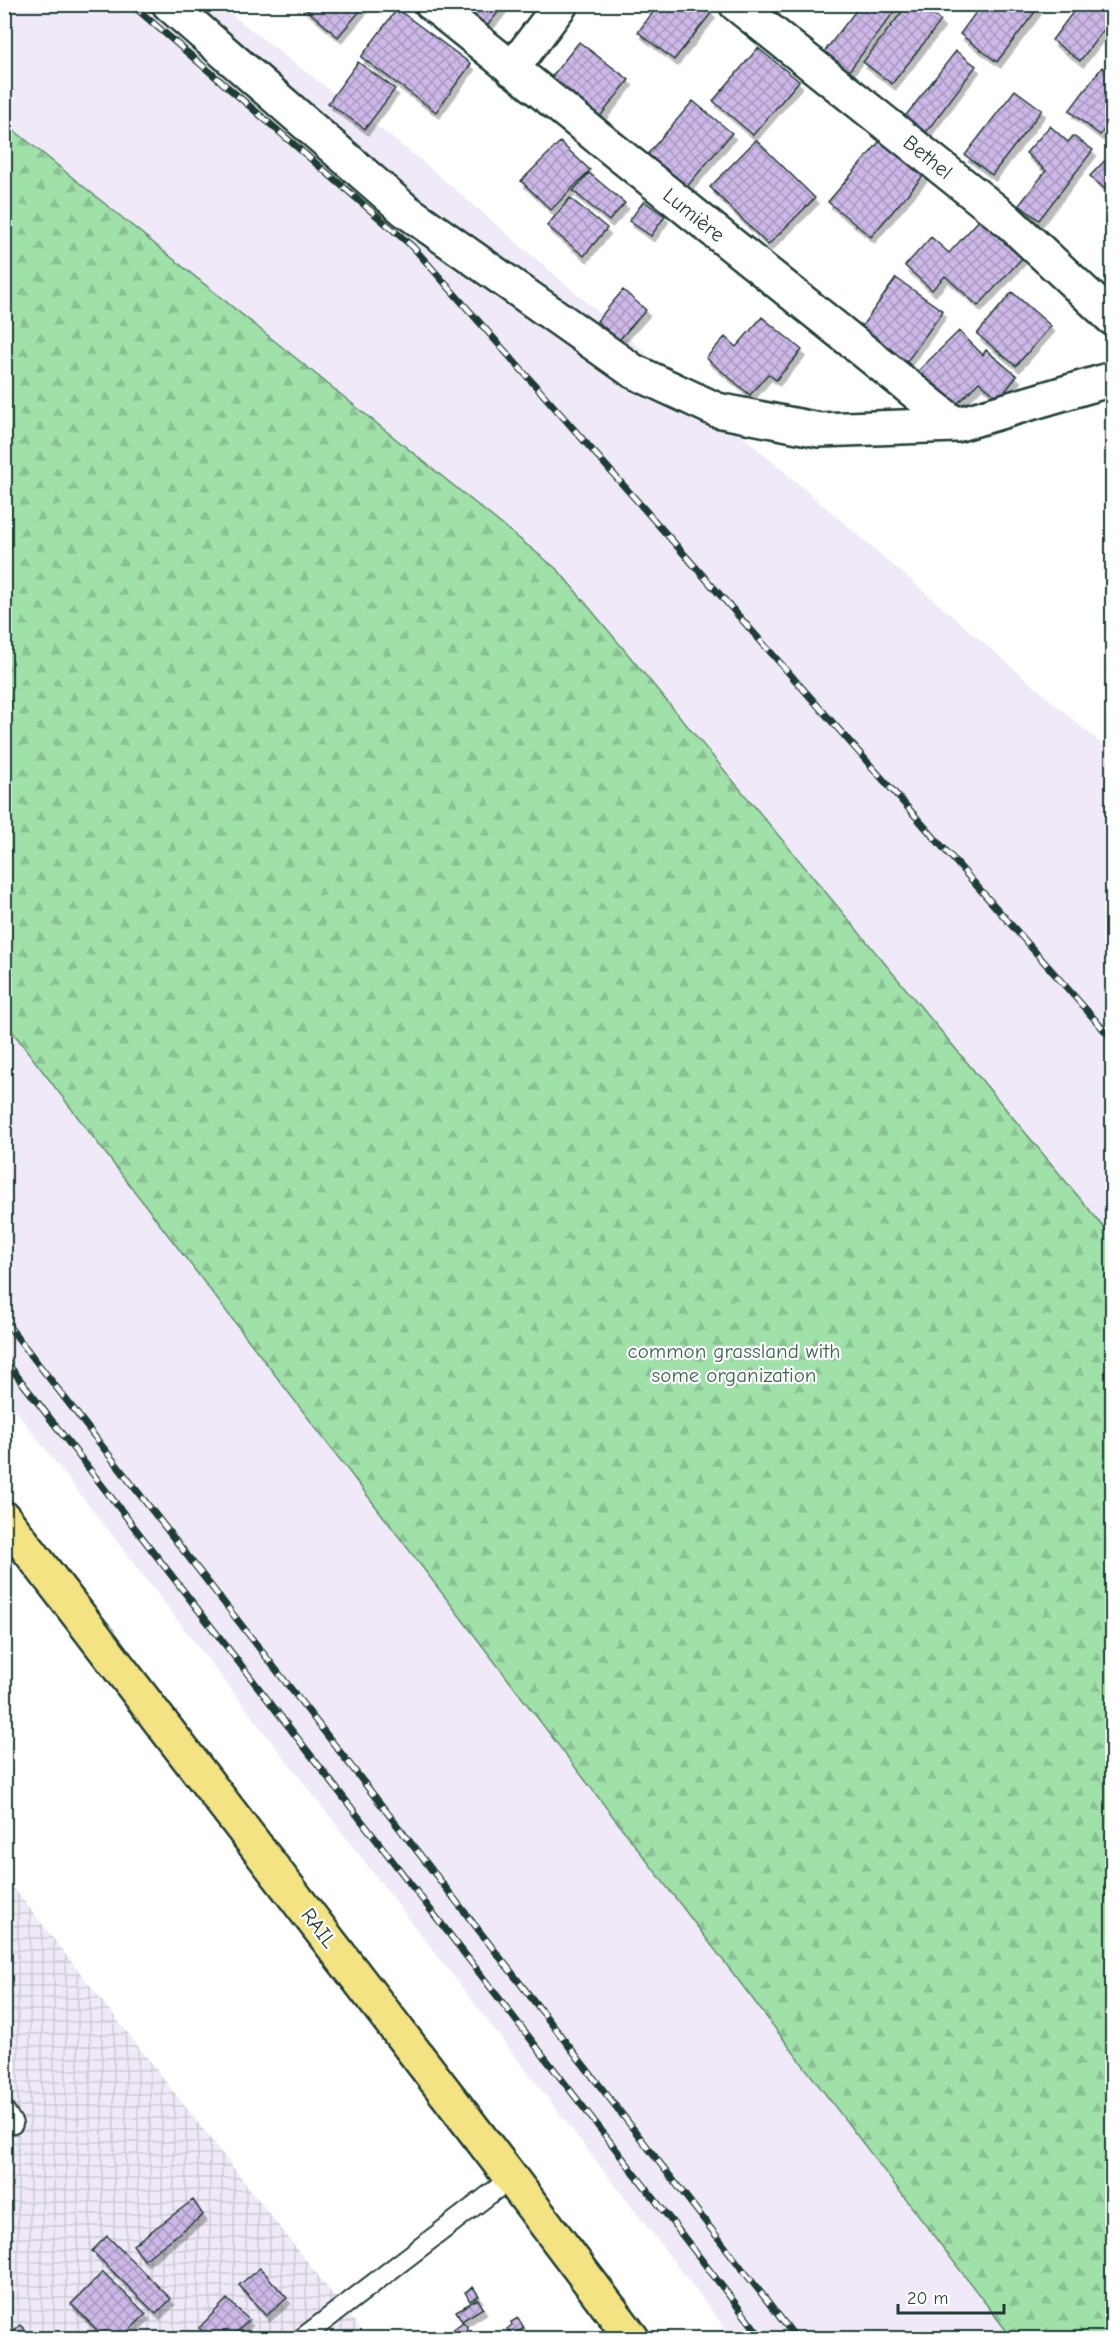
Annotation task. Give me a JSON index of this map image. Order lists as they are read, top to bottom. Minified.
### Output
{"streets":{"main road":["RAIL"],"street":["Bethel","Lumière"]},"parks":["common grassland with some organization"],"scale_bar":"20 m"}
